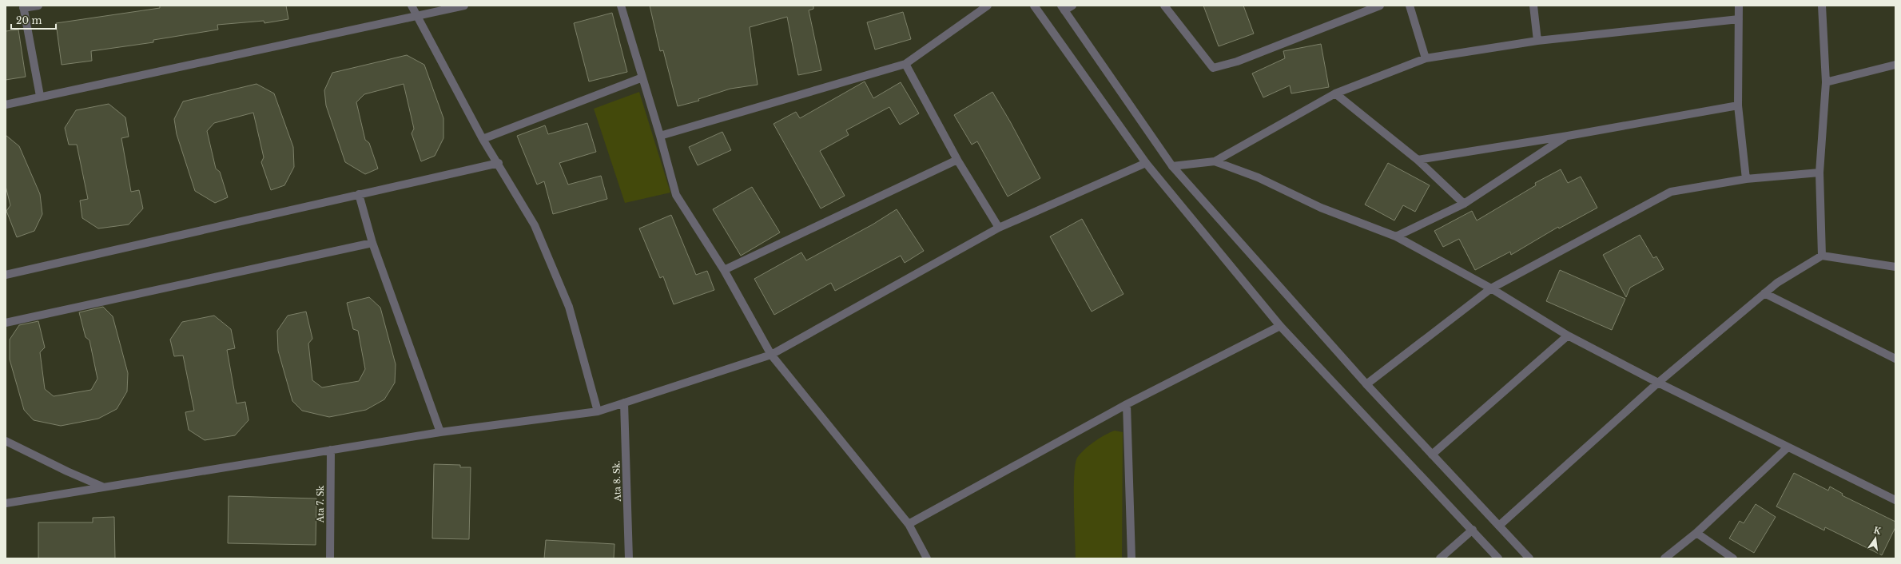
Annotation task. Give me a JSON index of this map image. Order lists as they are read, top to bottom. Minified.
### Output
{"streets":{"street":["Ata 8. Sk.","Ata 7. Sk"]},"scale_bar":"20 m","north":"top"}
